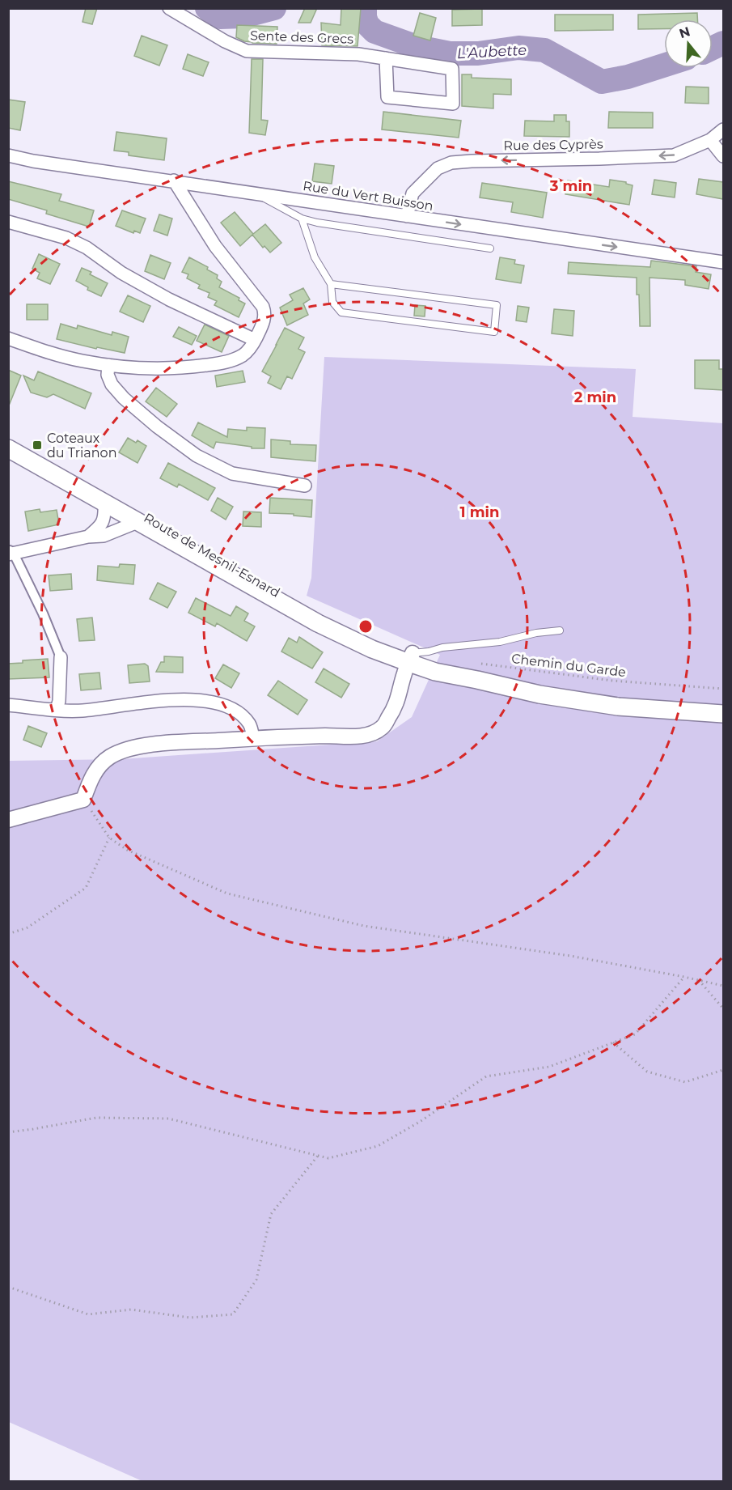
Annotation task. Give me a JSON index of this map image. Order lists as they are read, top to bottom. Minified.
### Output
{"streets":{"main road":["Route de Mesnil-Esnard"],"street":["Sente des Grecs","Rue des Cyprès","Rue du Vert Buisson"],"path":["Chemin du Garde"]},"crossings":[["Rue des Cyprès","Rue du Vert Buisson"]],"one_way":["Rue des Cyprès","Rue du Vert Buisson"],"water":["L'Aubette"],"places":{"transit":["Coteaux du Trianon"]},"north":"top","rings":["3 min","2 min","1 min"]}
